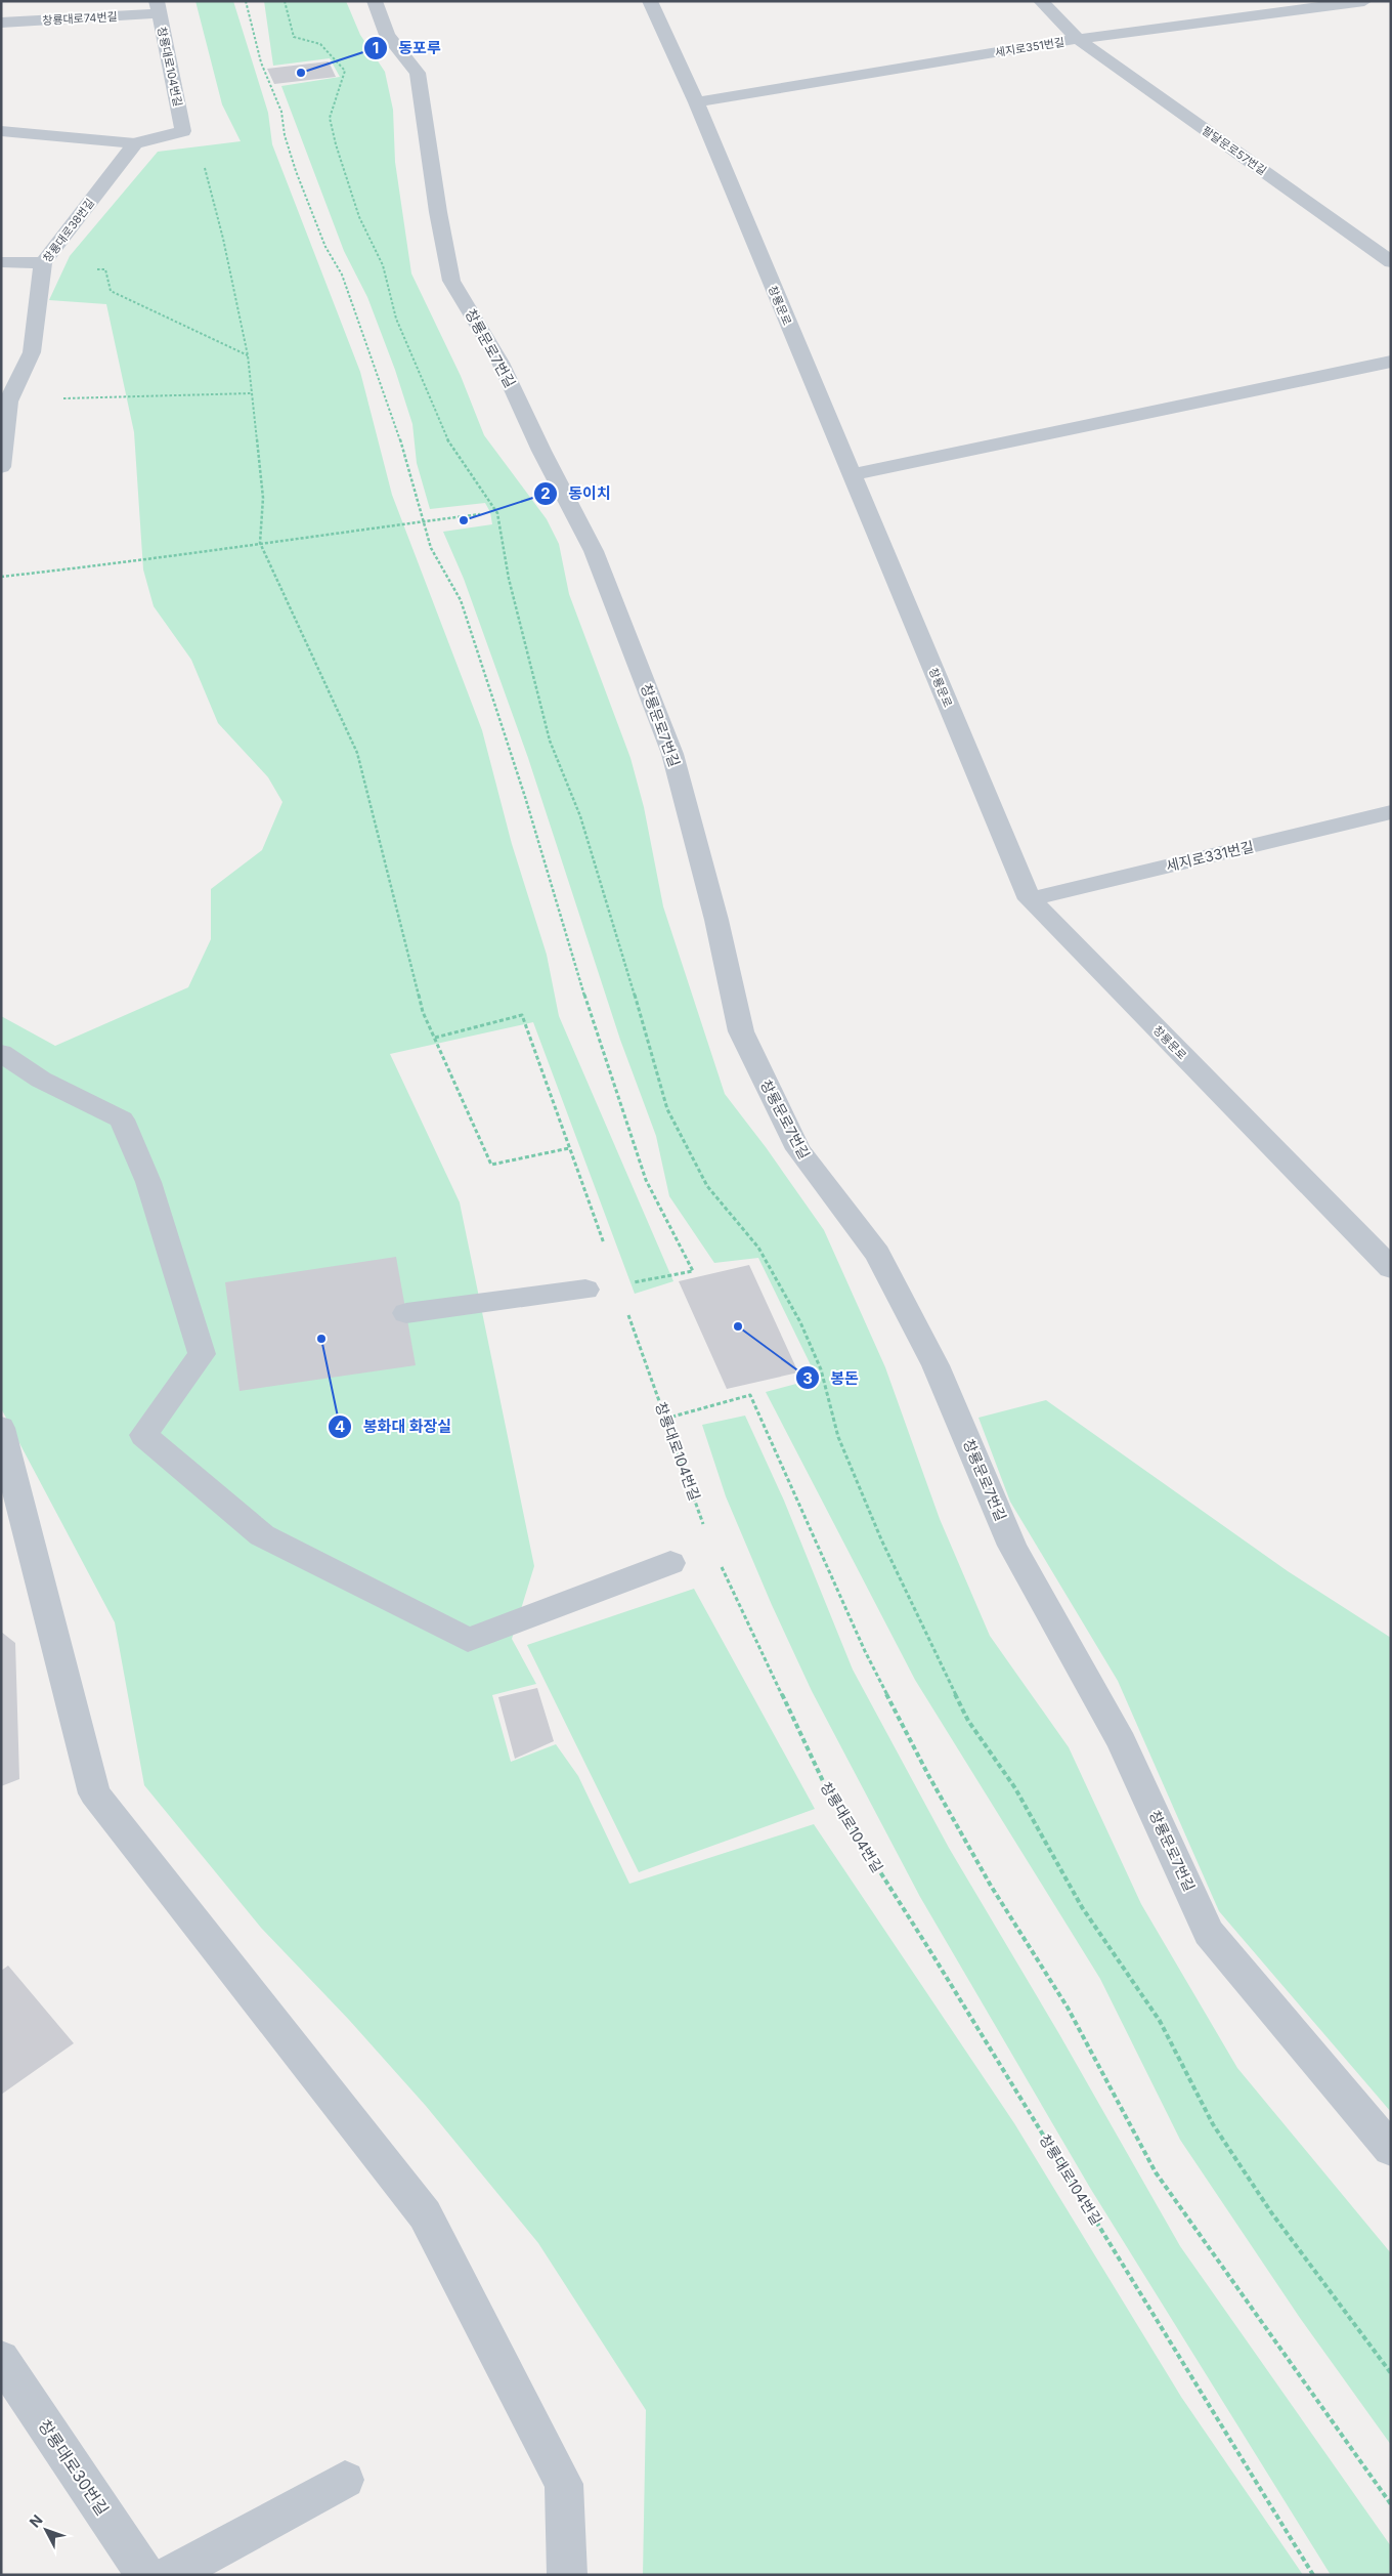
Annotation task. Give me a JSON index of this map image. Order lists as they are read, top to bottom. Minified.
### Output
{"streets":{"street":["창룡대로74번길","세지로351번길","창룡대로104번길","팔달문로57번길","창룡대로38번길","창룡문로","창룡문로7번길","세지로331번길","창룡대로30번길"]},"crossings":[["창룡대로74번길","창룡대로104번길"],["세지로351번길","팔달문로57번길"],["세지로351번길","창룡문로"],["창룡문로","세지로331번길"]],"places":["동포루","동이치","봉돈","봉화대 화장실"],"north":"top left"}
